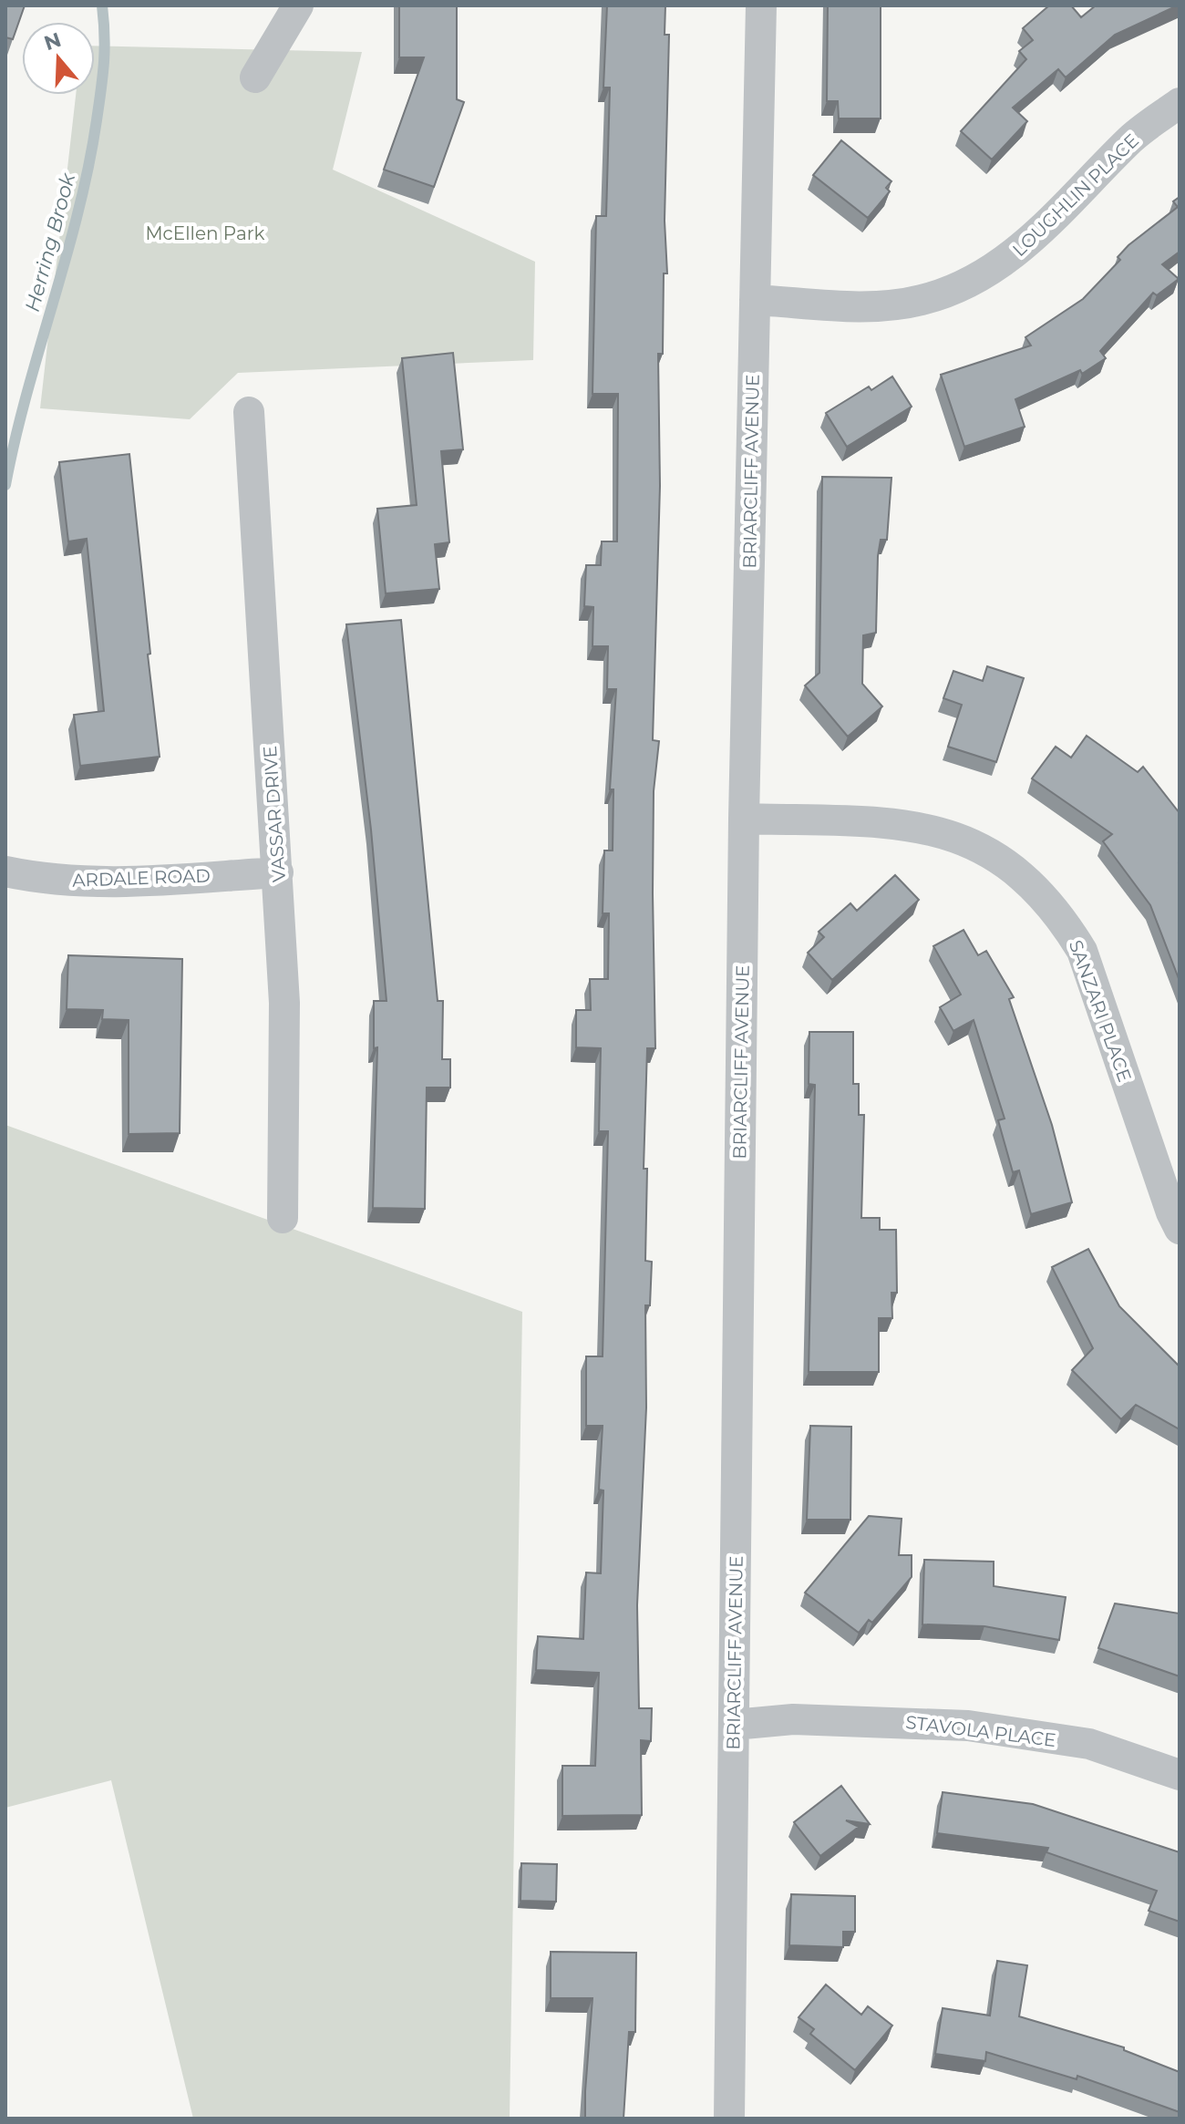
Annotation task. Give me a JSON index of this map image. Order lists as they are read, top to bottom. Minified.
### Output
{"streets":{"street":["LOUGHLIN PLACE","BRIARCLIFF AVENUE","VASSAR DRIVE","ARDALE ROAD","SANZARI PLACE","STAVOLA PLACE"]},"crossings":[["LOUGHLIN PLACE","BRIARCLIFF AVENUE"],["BRIARCLIFF AVENUE","SANZARI PLACE"],["BRIARCLIFF AVENUE","STAVOLA PLACE"],["VASSAR DRIVE","ARDALE ROAD"]],"water":["Herring Brook"],"parks":["McEllen Park"],"north":"top"}
